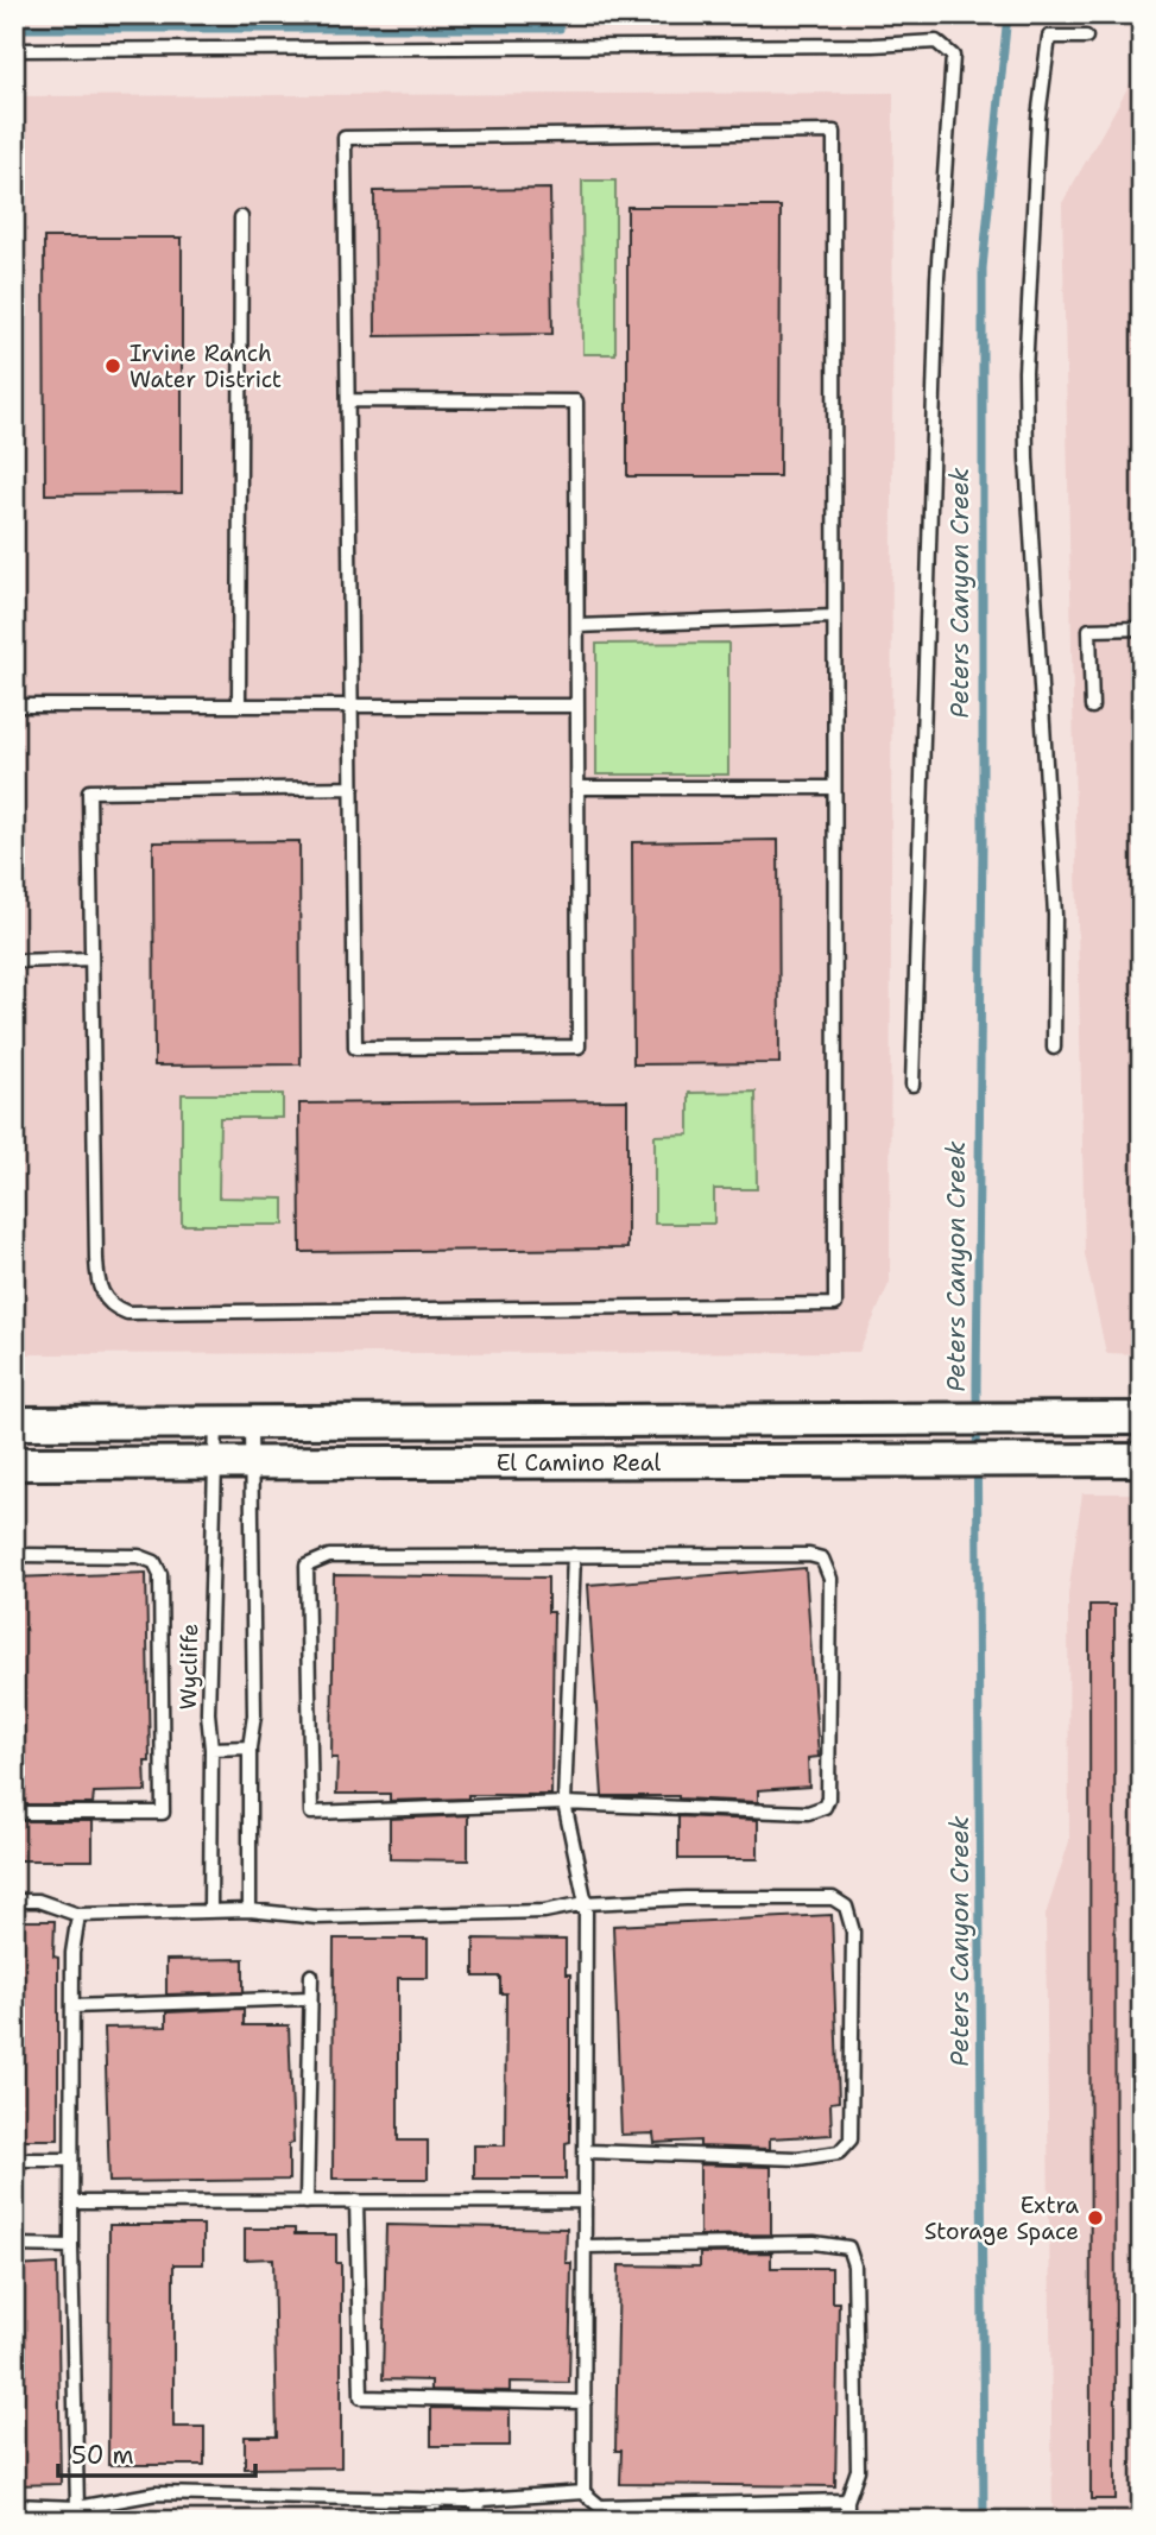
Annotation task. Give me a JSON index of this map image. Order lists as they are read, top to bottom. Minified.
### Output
{"streets":{"main road":["El Camino Real"],"lane":["Wycliffe"]},"crossings":[["El Camino Real","Wycliffe"]],"water":["Peters Canyon Creek"],"places":["Irvine Ranch Water District","Extra Storage Space"],"scale_bar":"50 m"}
